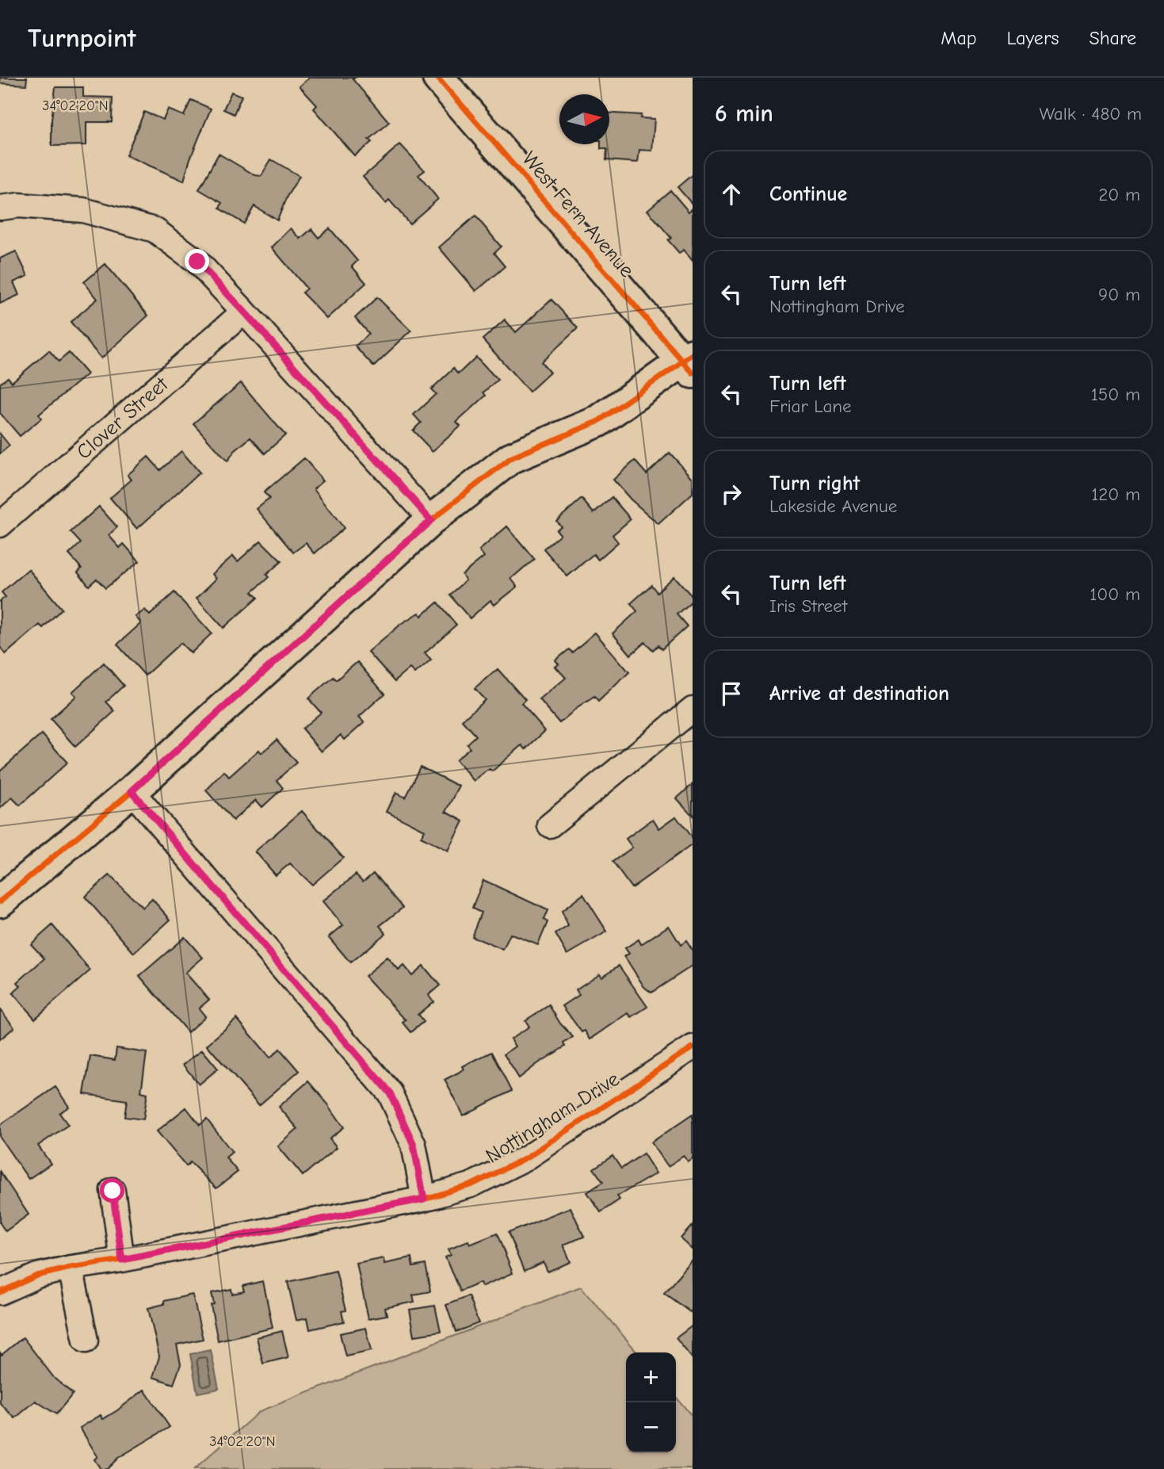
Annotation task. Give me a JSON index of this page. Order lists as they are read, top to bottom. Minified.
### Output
{"streets":{"street":["West Fern Avenue","Clover Street","Nottingham Drive"]},"north":"right","page":{"header":"Turnpoint","nav":["Map","Layers","Share"],"heading":["6 min","Walk · 480 m"],"list":[["Continue","20 m"],["Turn left","Nottingham Drive","90 m"],["Turn left","Friar Lane","150 m"],["Turn right","Lakeside Avenue","120 m"],["Turn left","Iris Street","100 m"],"Arrive at destination"],"map_buttons":["+","−"]},"coordinates":["34°02'20\"N"]}
